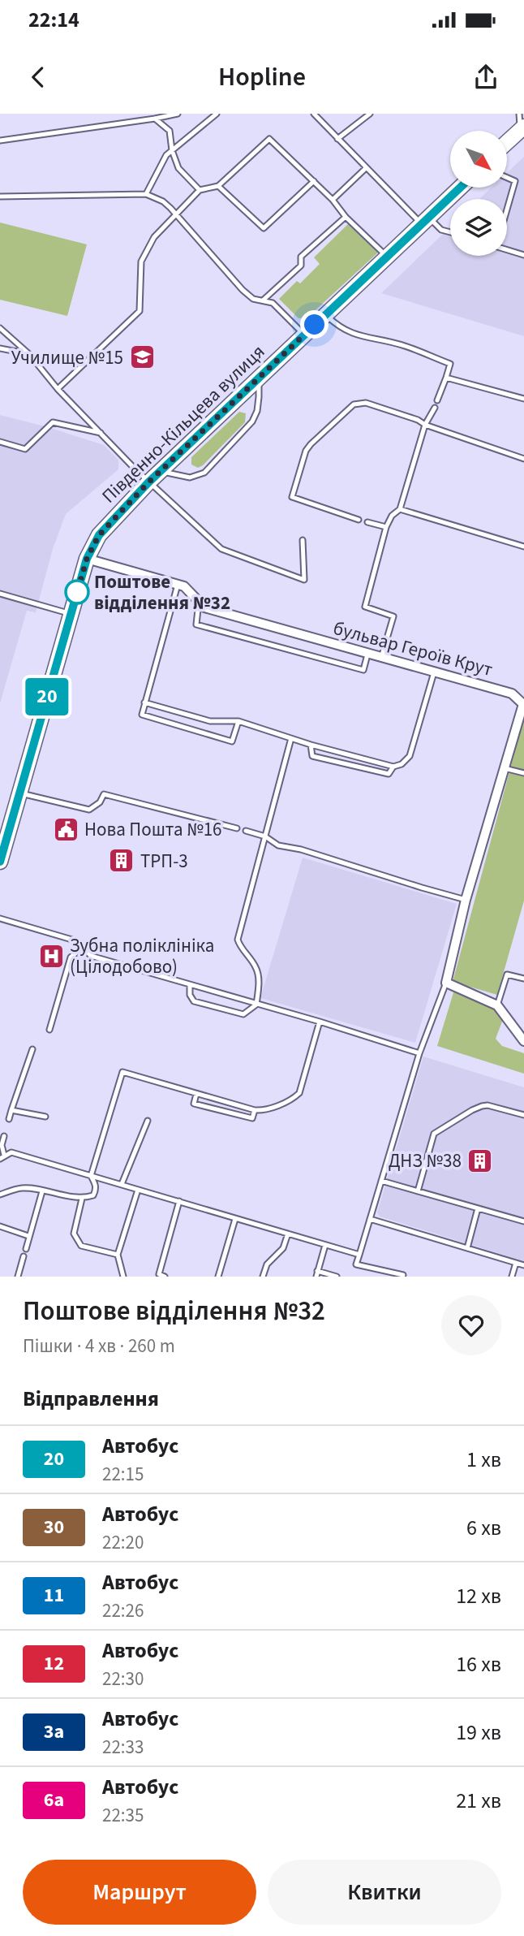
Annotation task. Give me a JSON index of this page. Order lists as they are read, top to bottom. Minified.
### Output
{"streets":{"main road":["Південно-Кільцева вулиця"],"street":["бульвар Героїв Крут"]},"crossings":[["Південно-Кільцева вулиця","бульвар Героїв Крут"]],"places":{"school or university":["Училище №15"],"other":["Поштове відділення №32"],"public building":["Нова Пошта №16"],"building":["ТРП-3","ДНЗ №38"],"hospital":["Зубна поліклініка (Цілодобово)"]},"lines":["bus line 20"],"north":"bottom right","page":{"status":"22:14","header":"Hopline","on_map":"20","heading":[["Поштове відділення №32","Пішки · 4 хв · 260 m"],"Відправлення"],"list":[{"mark":"20","name":"Автобус","note":"22:15","value":"1 хв"},{"mark":"30","name":"Автобус","note":"22:20","value":"6 хв"},{"mark":"11","name":"Автобус","note":"22:26","value":"12 хв"},{"mark":"12","name":"Автобус","note":"22:30","value":"16 хв"},{"mark":"3а","name":"Автобус","note":"22:33","value":"19 хв"},{"mark":"6а","name":"Автобус","note":"22:35","value":"21 хв"}],"buttons":["Маршрут","Квитки"]}}
